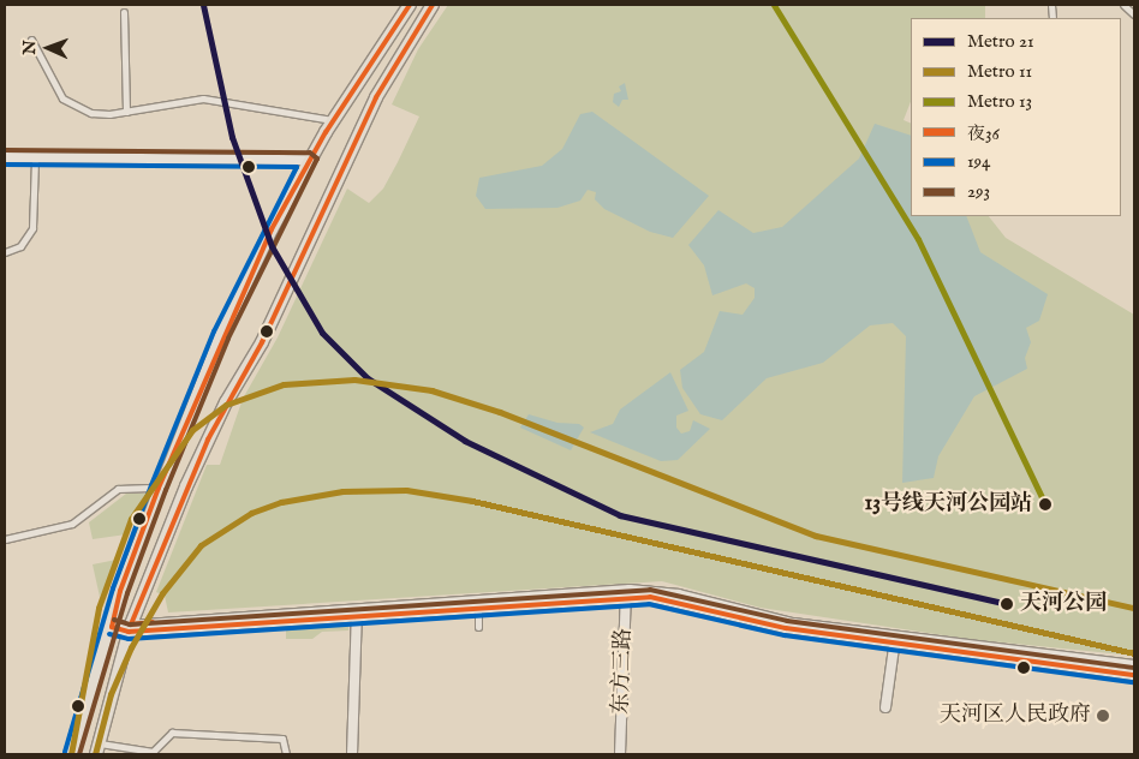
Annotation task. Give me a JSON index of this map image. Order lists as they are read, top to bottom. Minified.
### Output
{"streets":{"main road":["东方三路"]},"places":["13号线天河公园站","天河公园","天河区人民政府"],"lines":["metro line 21","metro line 13","transit line 夜36","transit line 293","transit line 194","metro line 11"],"legend":["Metro 21","Metro 11","Metro 13","夜36","194","293"],"north":"left"}
